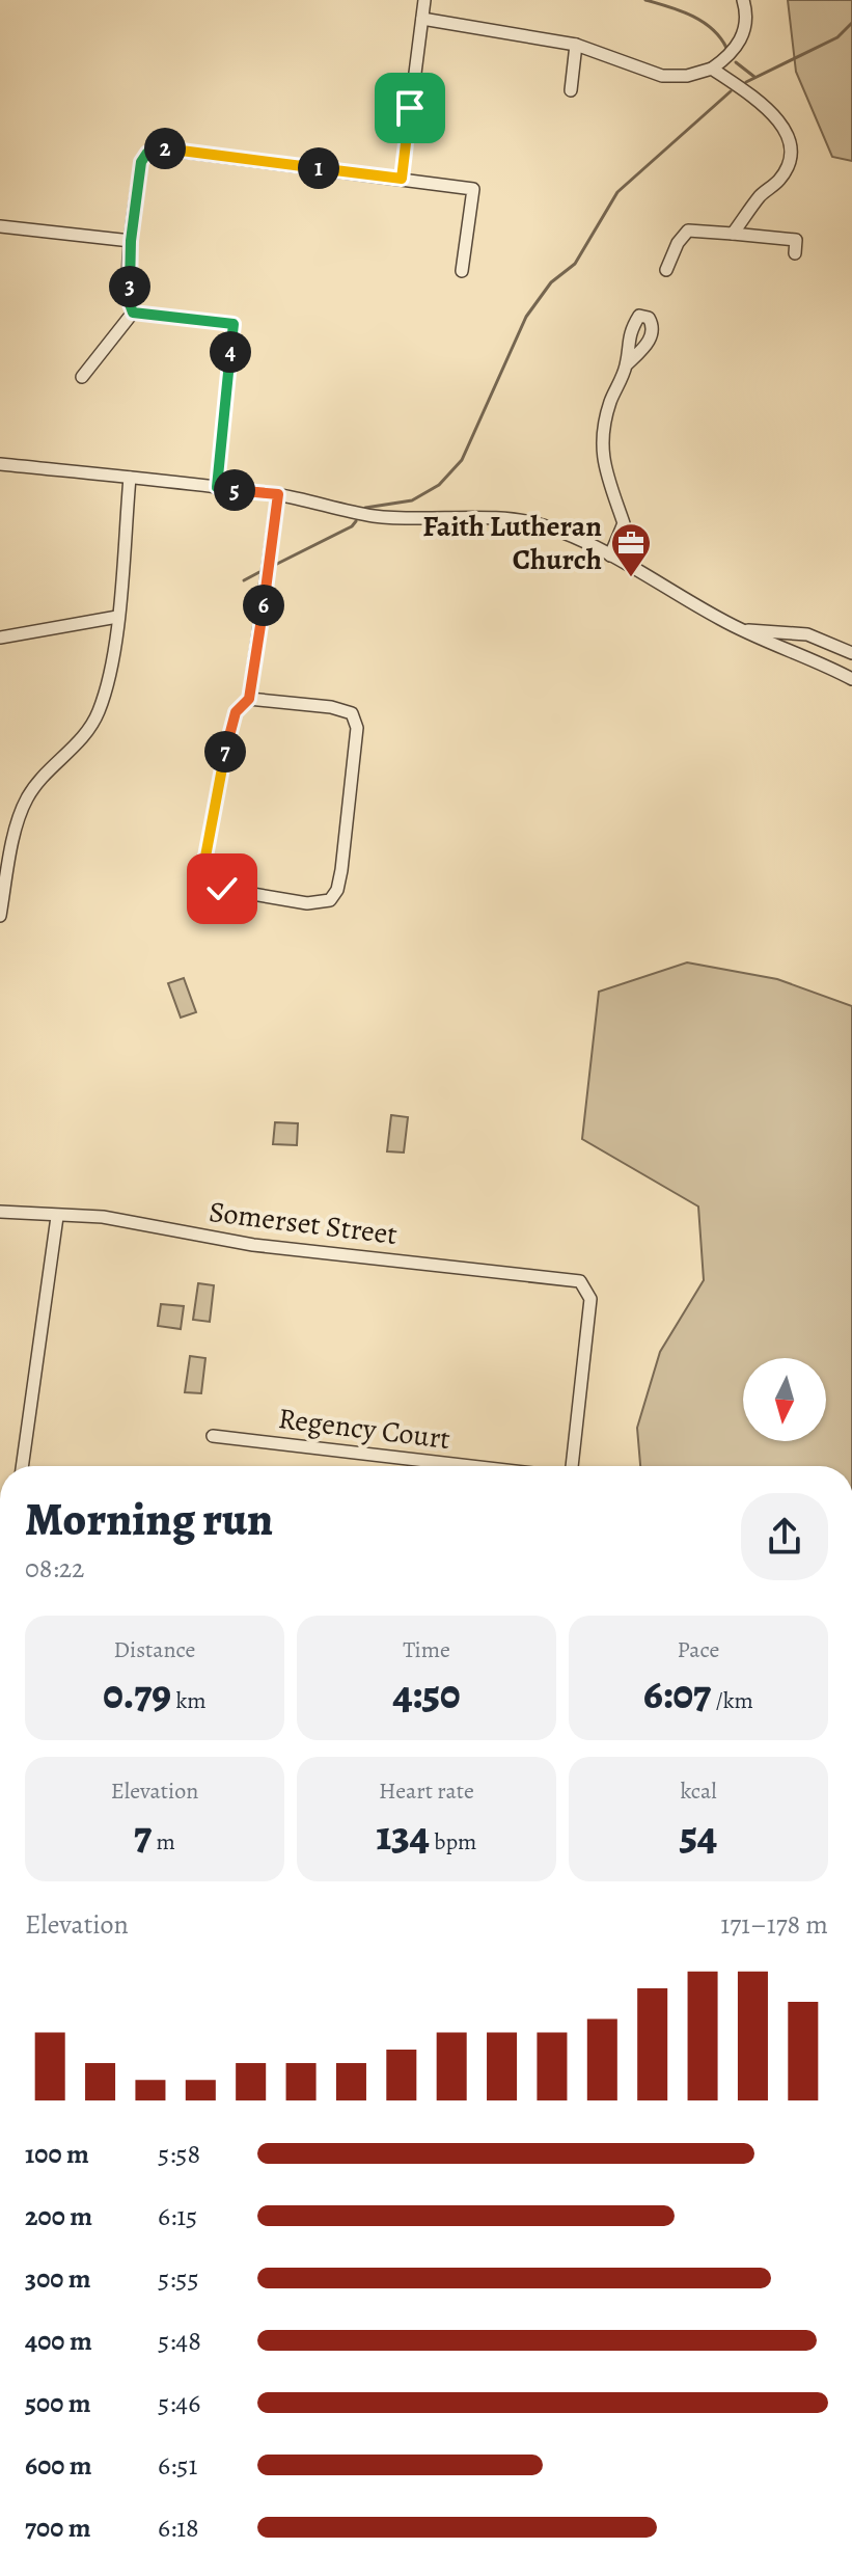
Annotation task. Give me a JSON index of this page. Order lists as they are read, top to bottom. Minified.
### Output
{"streets":{"street":["Somerset Street","Regency Court"]},"places":{"office":["Faith Lutheran Church"]},"north":"bottom","page":{"pins":["2","1","3","4","5","6","7"],"heading":["Morning run","08:22"],"stats":[["Distance","0.79 km"],["Time","4:50"],["Pace","6:07 /km"],["Elevation","7 m"],["Heart rate","134 bpm"],["kcal","54"]],"chart":["Elevation","171–178 m"],"list":[{"name":"100 m","note":"5:58"},{"name":"200 m","note":"6:15"},{"name":"300 m","note":"5:55"},{"name":"400 m","note":"5:48"},{"name":"500 m","note":"5:46"},{"name":"600 m","note":"6:51"},{"name":"700 m","note":"6:18"}]}}
